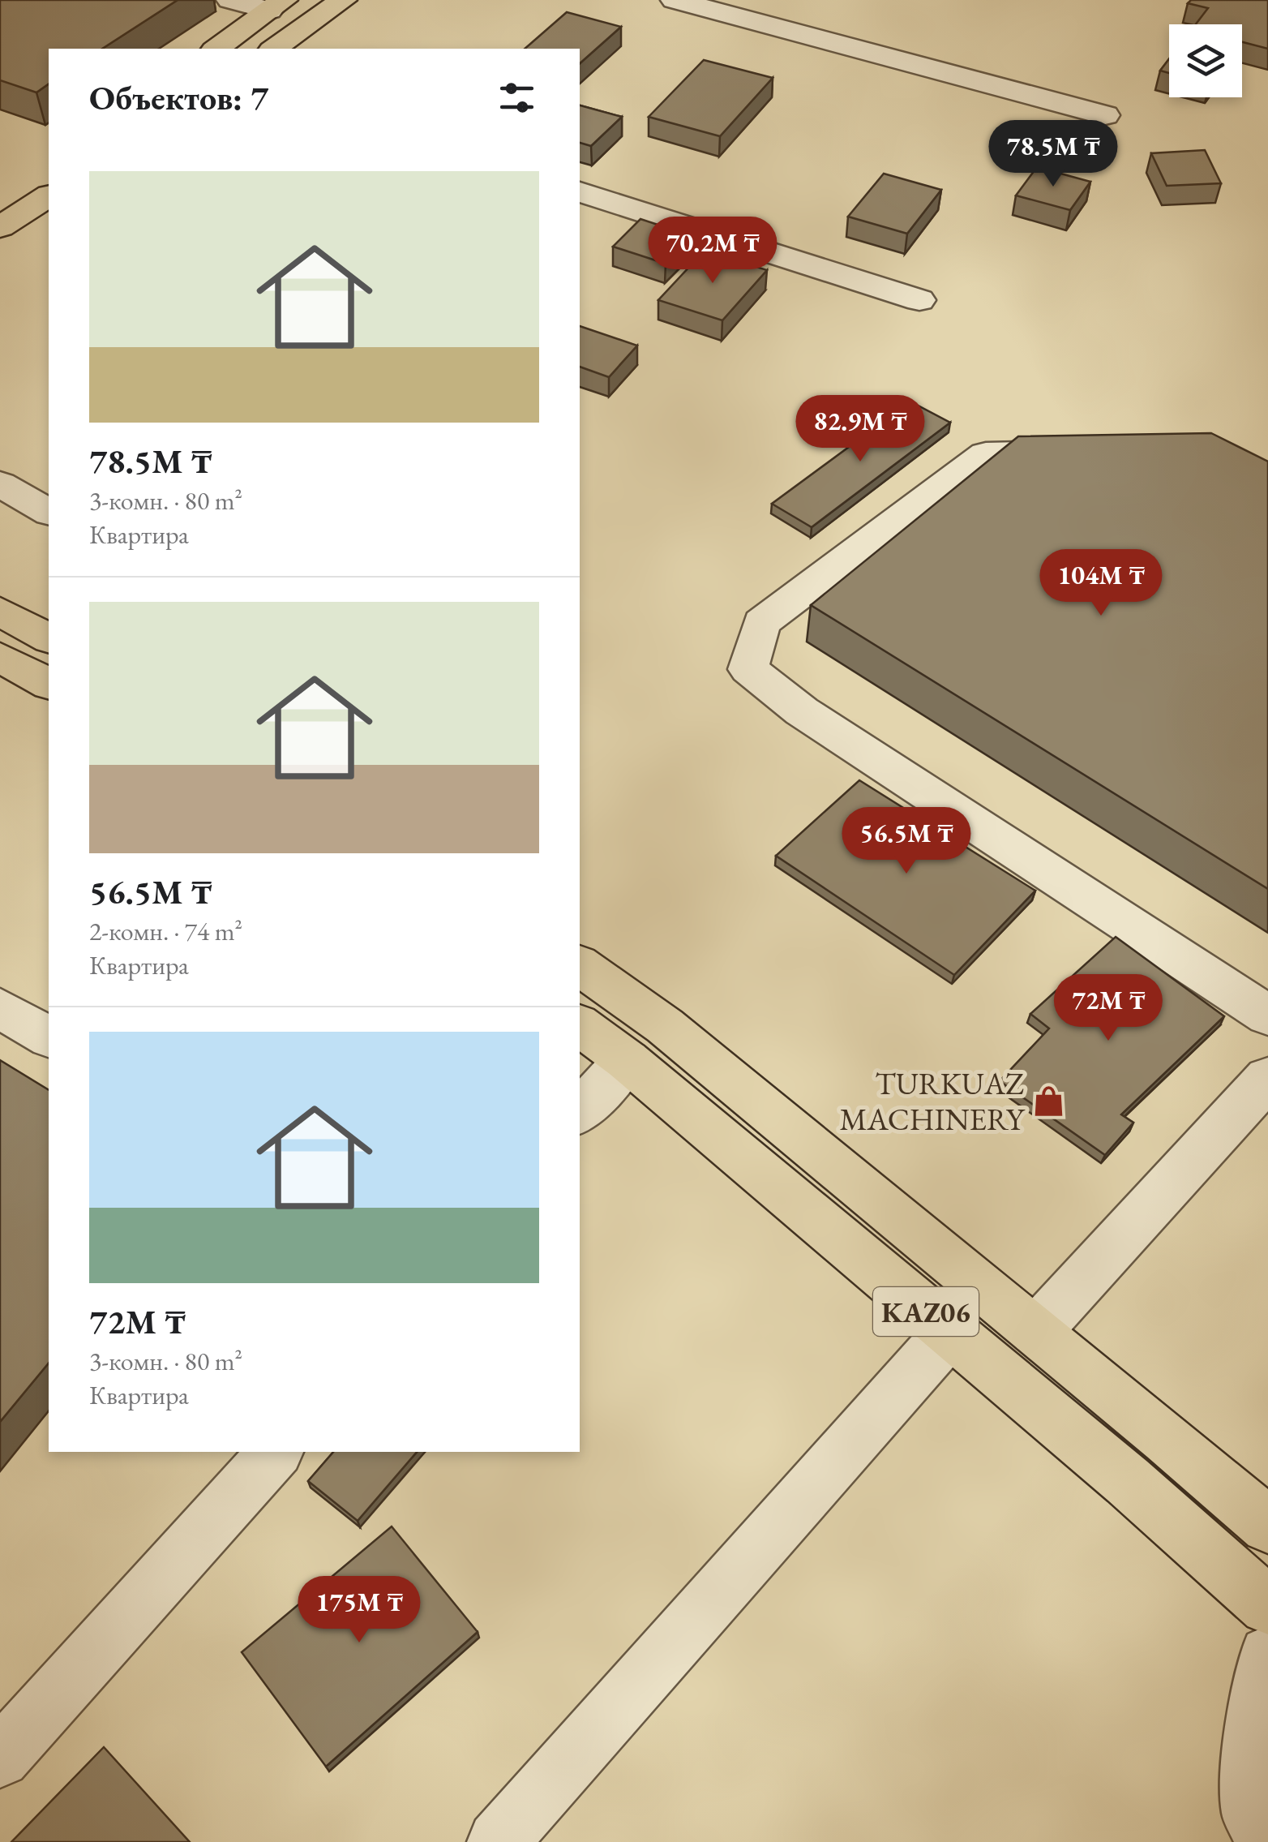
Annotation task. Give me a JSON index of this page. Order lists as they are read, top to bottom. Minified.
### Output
{"streets":{"main road":["KАZ06"]},"places":{"shop":["TURKUAZ MACHINERY"]},"page":{"heading":"Объектов: 7","price":["78.5M ₸","70.2M ₸","82.9M ₸","104M ₸","56.5M ₸","72M ₸","175M ₸"],"list":[{"name":"78.5M ₸","note":"3-комн. · 80 m² · Квартира"},{"name":"56.5M ₸","note":"2-комн. · 74 m² · Квартира"},{"name":"72M ₸","note":"3-комн. · 80 m² · Квартира"}]}}
